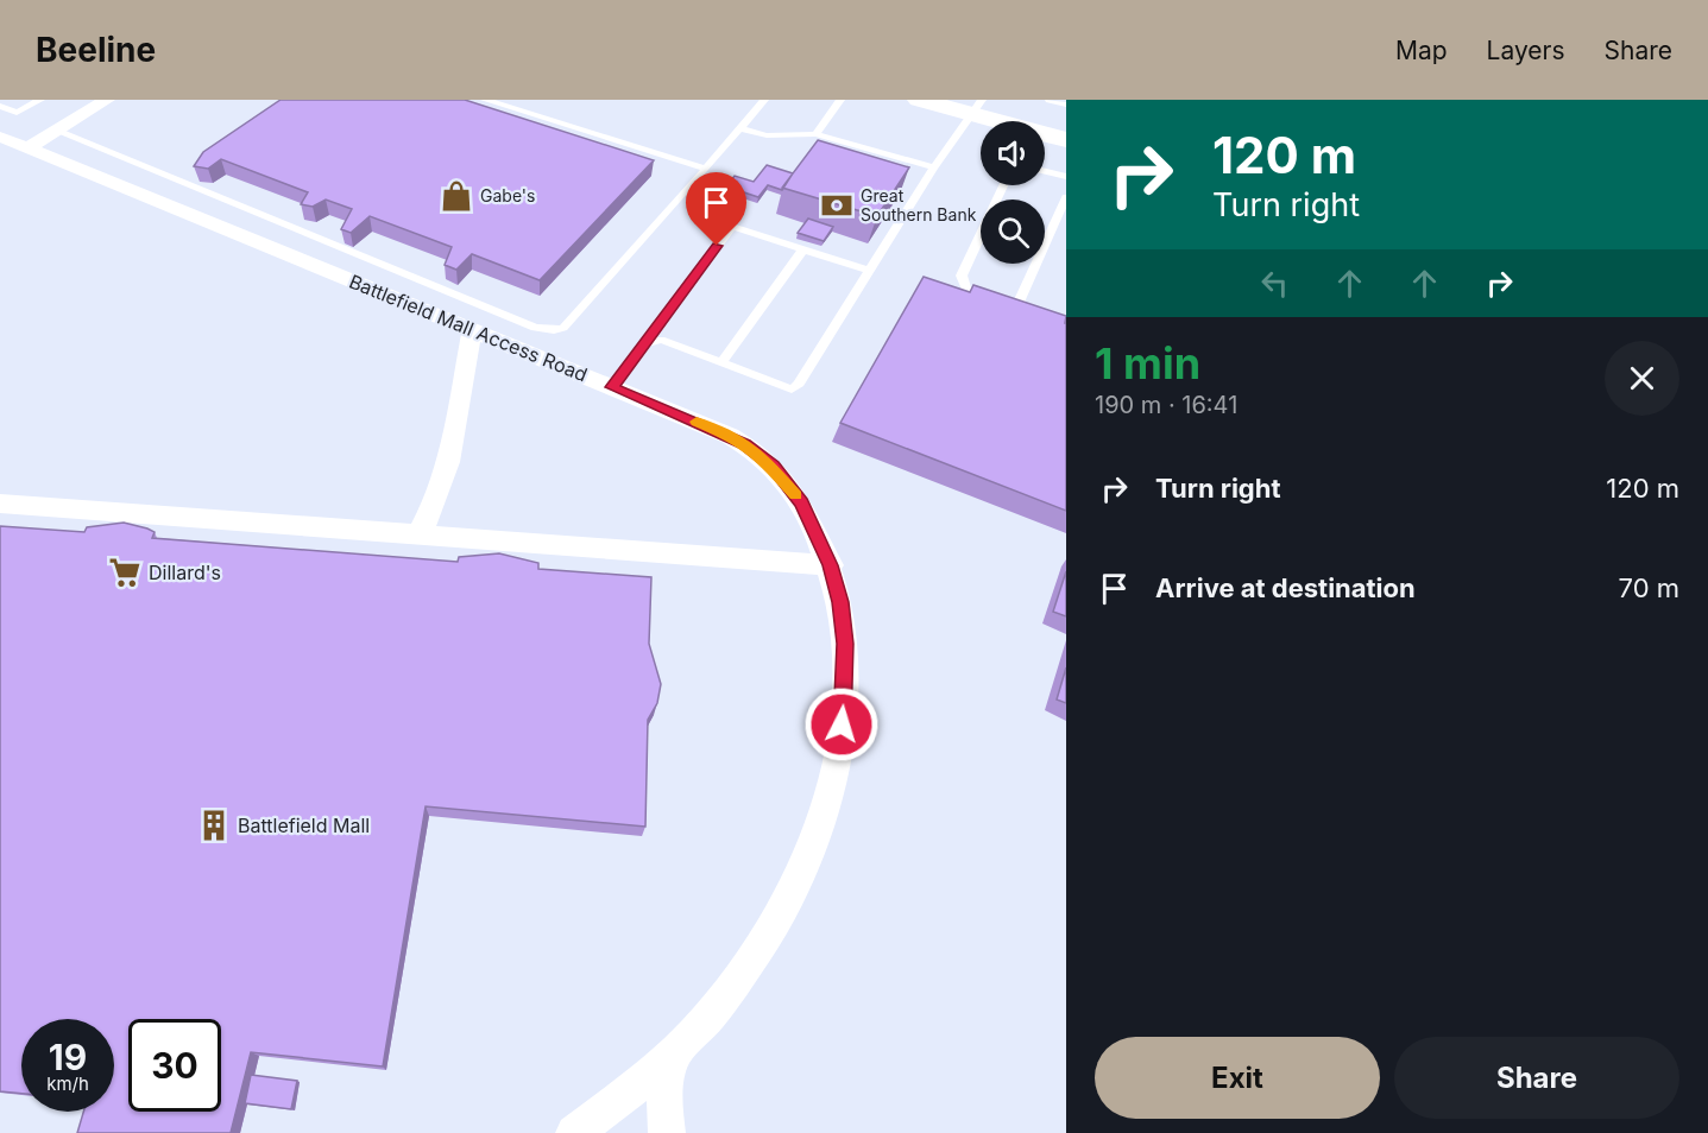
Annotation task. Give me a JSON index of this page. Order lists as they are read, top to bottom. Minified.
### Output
{"streets":{"street":["Battlefield Mall Access Road"]},"places":{"shop":["Gabe's"],"bank":["Great Southern Bank"],"supermarket":["Dillard's"],"building":["Battlefield Mall"]},"page":{"header":"Beeline","nav":["Map","Layers","Share"],"turn":["120 m","Turn right"],"heading":["1 min","190 m · 16:41"],"list":[{"name":"Turn right","value":"120 m"},{"name":"Arrive at destination","value":"70 m"}],"speed":"19 km/h","limit":"30","buttons":["Exit","Share"]}}
